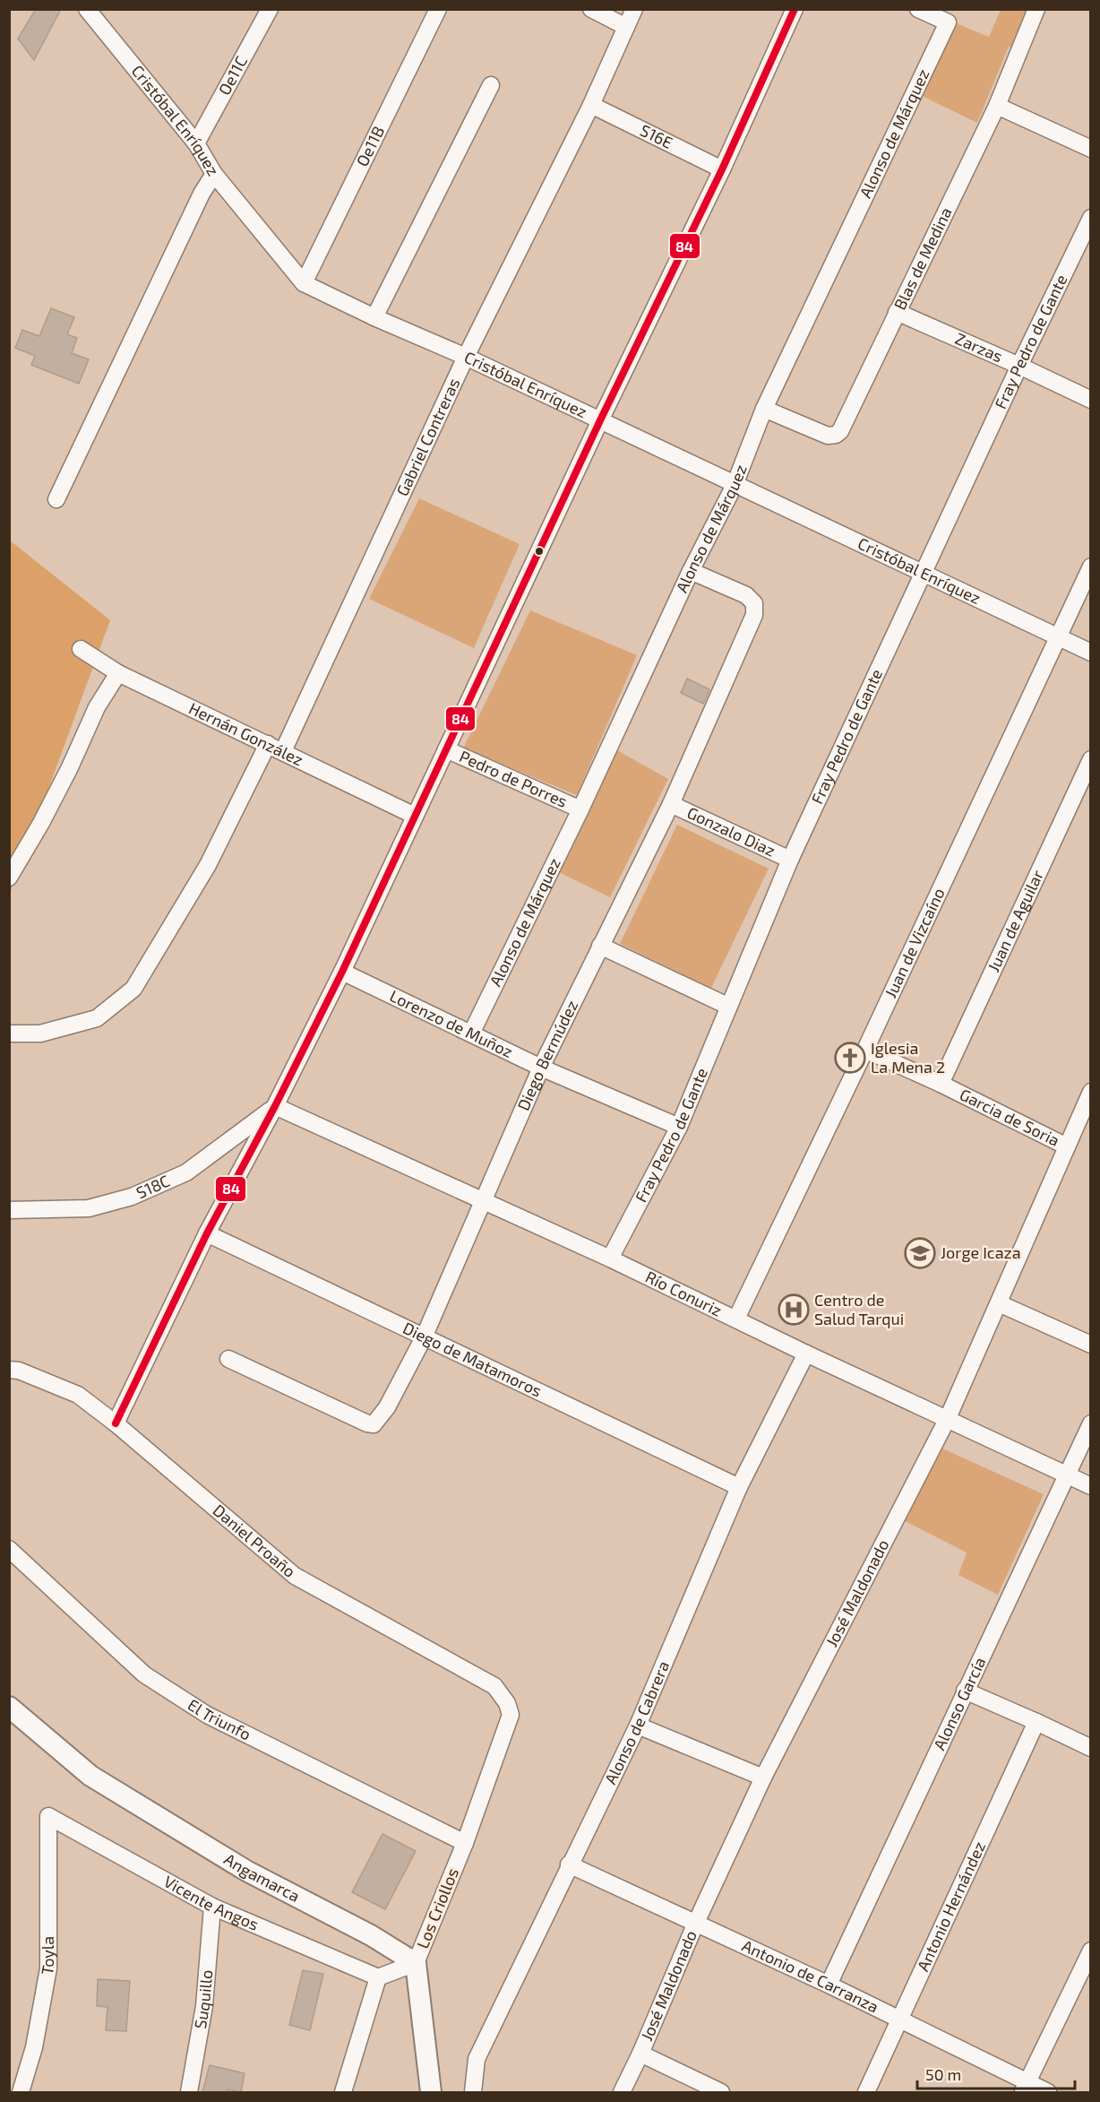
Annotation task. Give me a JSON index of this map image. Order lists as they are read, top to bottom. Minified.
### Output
{"streets":{"street":["Oe11C","Cristóbal Enríquez","Alonso de Márquez","S16E","Oe11B","Blas de Medina","Fray Pedro de Gante","Zarzas","Gabriel Contreras","Hernán González","Pedro de Porres","Gonzalo Diaz","Juan de Aguilar","Juan de Vizcaíno","Lorenzo de Muñoz","Diego Bermúdez","Garcia de Soria","S18C","Río Conuriz","Diego de Matamoros","Daniel Proaño","José Maldonado","Alonso García","El Triunfo","Alonso de Cabrera","Angamarca","Vicente Angos","Antonio Hernández","Los Criollos","Toyla","Antonio de Carranza","Suquillo"]},"crossings":[["Oe11C","Cristóbal Enríquez"],["Cristóbal Enríquez","Alonso de Márquez"],["Cristóbal Enríquez","Oe11B"],["Cristóbal Enríquez","Fray Pedro de Gante"],["Cristóbal Enríquez","Gabriel Contreras"],["Cristóbal Enríquez","Juan de Vizcaíno"],["Alonso de Márquez","Blas de Medina"],["Alonso de Márquez","Pedro de Porres"],["Alonso de Márquez","Lorenzo de Muñoz"],["Alonso de Márquez","Diego Bermúdez"],["S16E","Gabriel Contreras"],["Blas de Medina","Zarzas"],["Fray Pedro de Gante","Zarzas"],["Fray Pedro de Gante","Gonzalo Diaz"],["Fray Pedro de Gante","Lorenzo de Muñoz"],["Fray Pedro de Gante","Río Conuriz"],["Gabriel Contreras","Hernán González"],["Gonzalo Diaz","Diego Bermúdez"],["Juan de Aguilar","Garcia de Soria"],["Juan de Vizcaíno","Garcia de Soria"],["Juan de Vizcaíno","Río Conuriz"],["Lorenzo de Muñoz","Diego Bermúdez"],["Diego Bermúdez","Río Conuriz"],["Diego Bermúdez","Diego de Matamoros"],["Garcia de Soria","José Maldonado"],["S18C","Río Conuriz"],["Río Conuriz","José Maldonado"],["Río Conuriz","Alonso García"],["Río Conuriz","Alonso de Cabrera"],["Diego de Matamoros","Alonso de Cabrera"],["Daniel Proaño","Los Criollos"],["José Maldonado","Antonio de Carranza"],["Alonso García","Antonio de Carranza"],["El Triunfo","Los Criollos"],["Alonso de Cabrera","Antonio de Carranza"],["Angamarca","Los Criollos"],["Vicente Angos","Los Criollos"],["Vicente Angos","Toyla"],["Vicente Angos","Suquillo"],["Antonio Hernández","Antonio de Carranza"]],"places":{"church":["Iglesia La Mena 2"],"school or university":["Jorge Icaza"],"hospital":["Centro de Salud Tarqui"]},"lines":["transit line 84"],"scale_bar":"50 m"}
